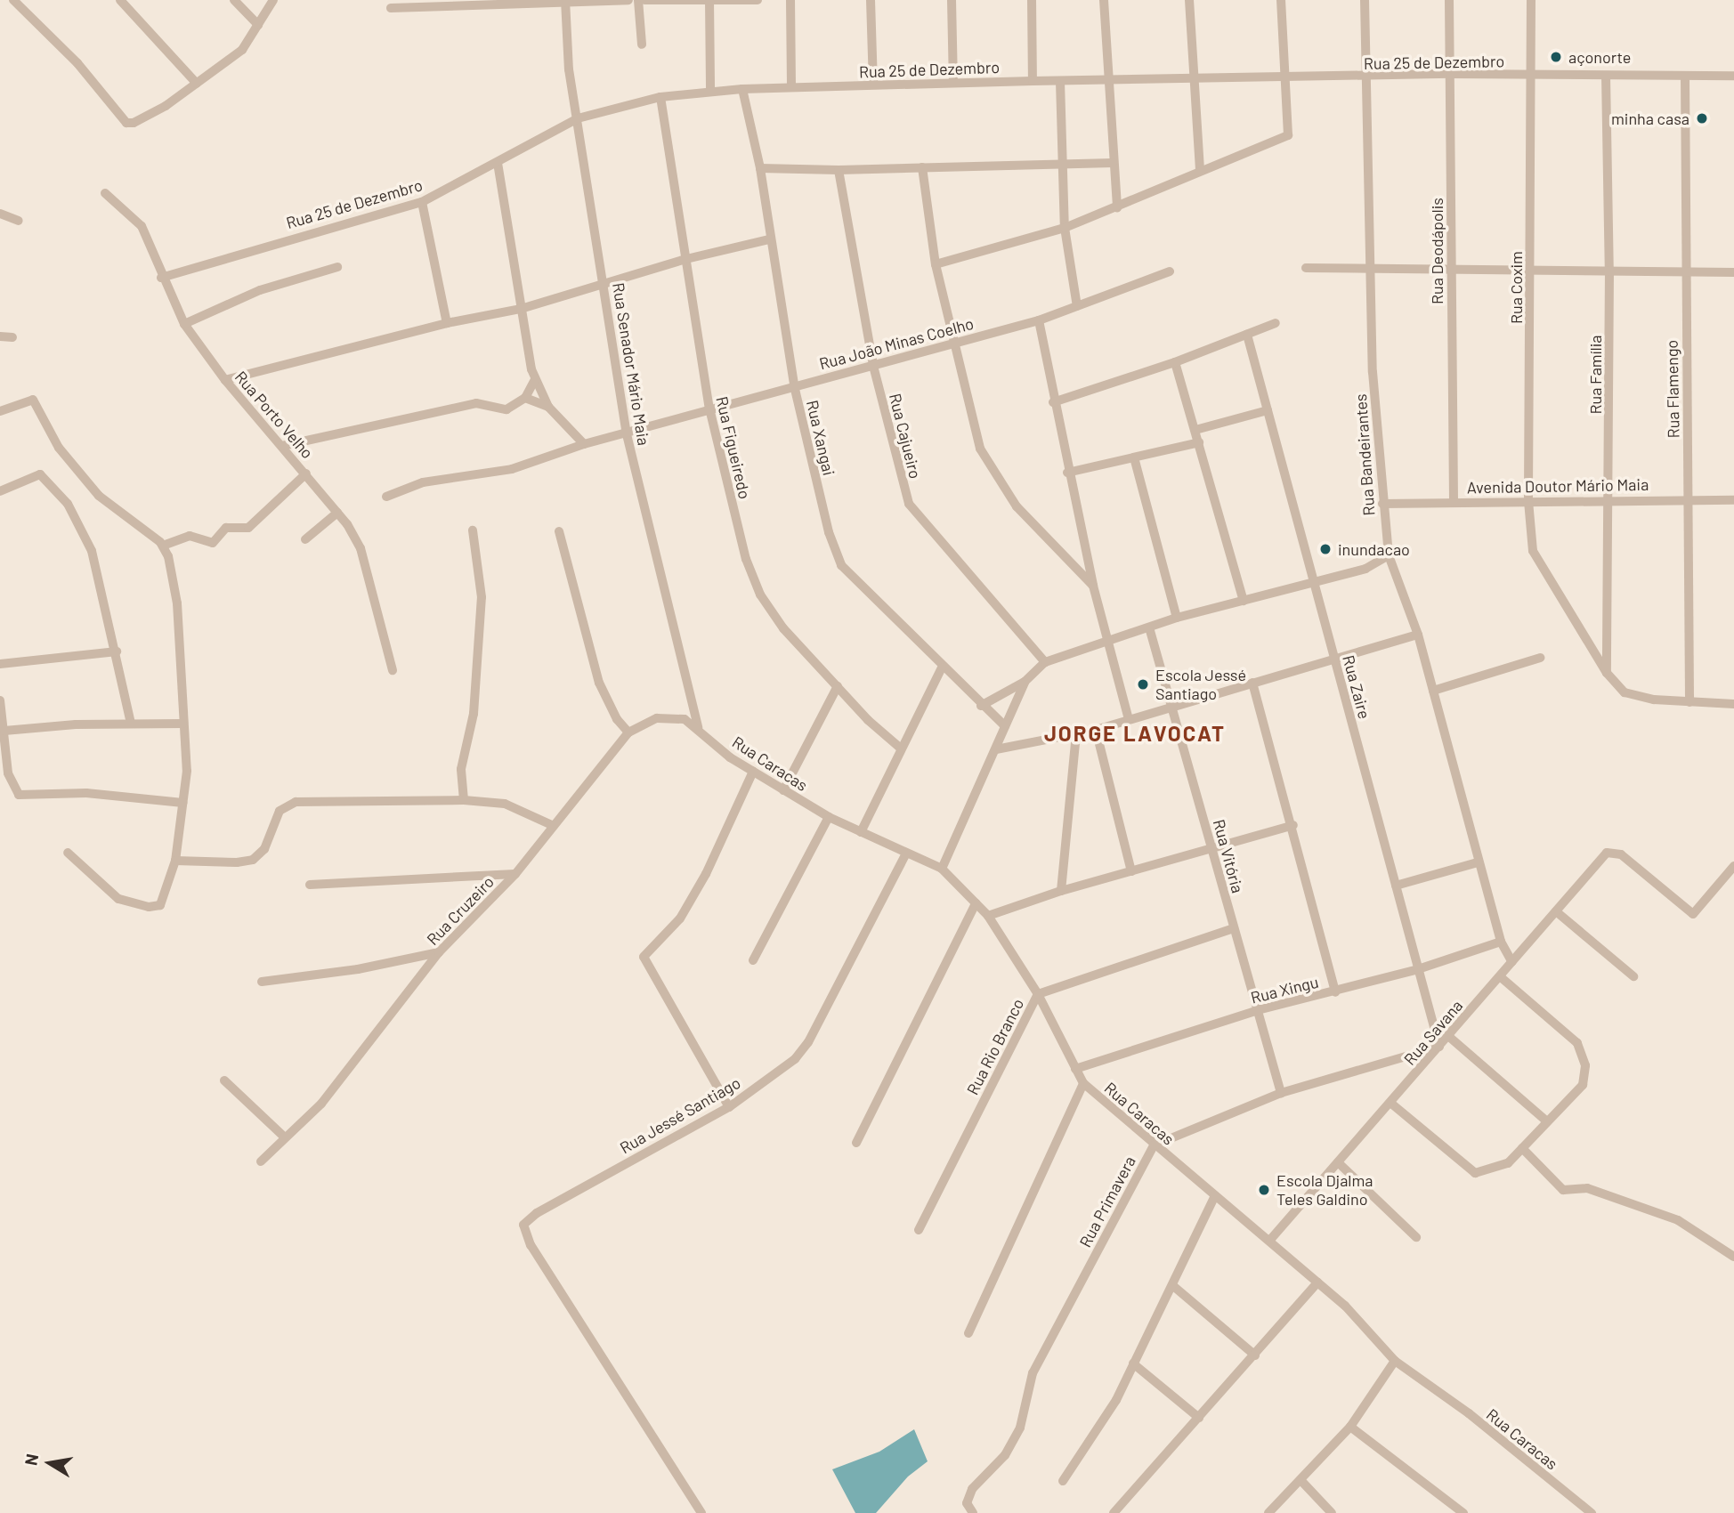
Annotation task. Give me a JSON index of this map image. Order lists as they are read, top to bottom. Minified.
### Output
{"streets":{"street":["Rua 25 de Dezembro","Rua Deodápolis","Rua Coxim","Rua João Minas Coelho","Rua Senador Mário Maia","Rua Família","Rua Flamengo","Rua Porto Velho","Rua Cajueiro","Rua Xangai","Rua Figueiredo","Rua Bandeirantes","Avenida Doutor Mário Maia","Rua Zaire","Rua Caracas","Rua Vitória","Rua Cruzeiro","Rua Xingu","Rua Savana","Rua Rio Branco","Rua Jessé Santiago","Rua Primavera"]},"crossings":[["Rua 25 de Dezembro","Rua Deodápolis"],["Rua 25 de Dezembro","Rua Coxim"],["Rua 25 de Dezembro","Rua Senador Mário Maia"],["Rua 25 de Dezembro","Rua Família"],["Rua 25 de Dezembro","Rua Flamengo"],["Rua 25 de Dezembro","Rua Porto Velho"],["Rua 25 de Dezembro","Rua Xangai"],["Rua 25 de Dezembro","Rua Figueiredo"],["Rua 25 de Dezembro","Rua Bandeirantes"],["Rua Deodápolis","Avenida Doutor Mário Maia"],["Rua Coxim","Rua Família"],["Rua Coxim","Rua Flamengo"],["Rua Coxim","Avenida Doutor Mário Maia"],["Rua João Minas Coelho","Rua Senador Mário Maia"],["Rua João Minas Coelho","Rua Cajueiro"],["Rua João Minas Coelho","Rua Xangai"],["Rua João Minas Coelho","Rua Figueiredo"],["Rua Senador Mário Maia","Rua Caracas"],["Rua Senador Mário Maia","Rua Cruzeiro"],["Rua Família","Avenida Doutor Mário Maia"],["Rua Flamengo","Avenida Doutor Mário Maia"],["Rua Bandeirantes","Avenida Doutor Mário Maia"],["Rua Bandeirantes","Rua Xingu"],["Rua Bandeirantes","Rua Savana"],["Rua Zaire","Rua Xingu"],["Rua Zaire","Rua Savana"],["Rua Zaire","Rua Primavera"],["Rua Caracas","Rua Cruzeiro"],["Rua Caracas","Rua Xingu"],["Rua Caracas","Rua Savana"],["Rua Caracas","Rua Rio Branco"],["Rua Caracas","Rua Jessé Santiago"],["Rua Caracas","Rua Primavera"],["Rua Vitória","Rua Xingu"],["Rua Vitória","Rua Rio Branco"],["Rua Vitória","Rua Primavera"],["Rua Savana","Rua Primavera"]],"districts":["JORGE LAVOCAT"],"places":["açonorte","minha casa","inundacao","Escola Jessé Santiago","Escola Djalma Teles Galdino"],"north":"left"}
